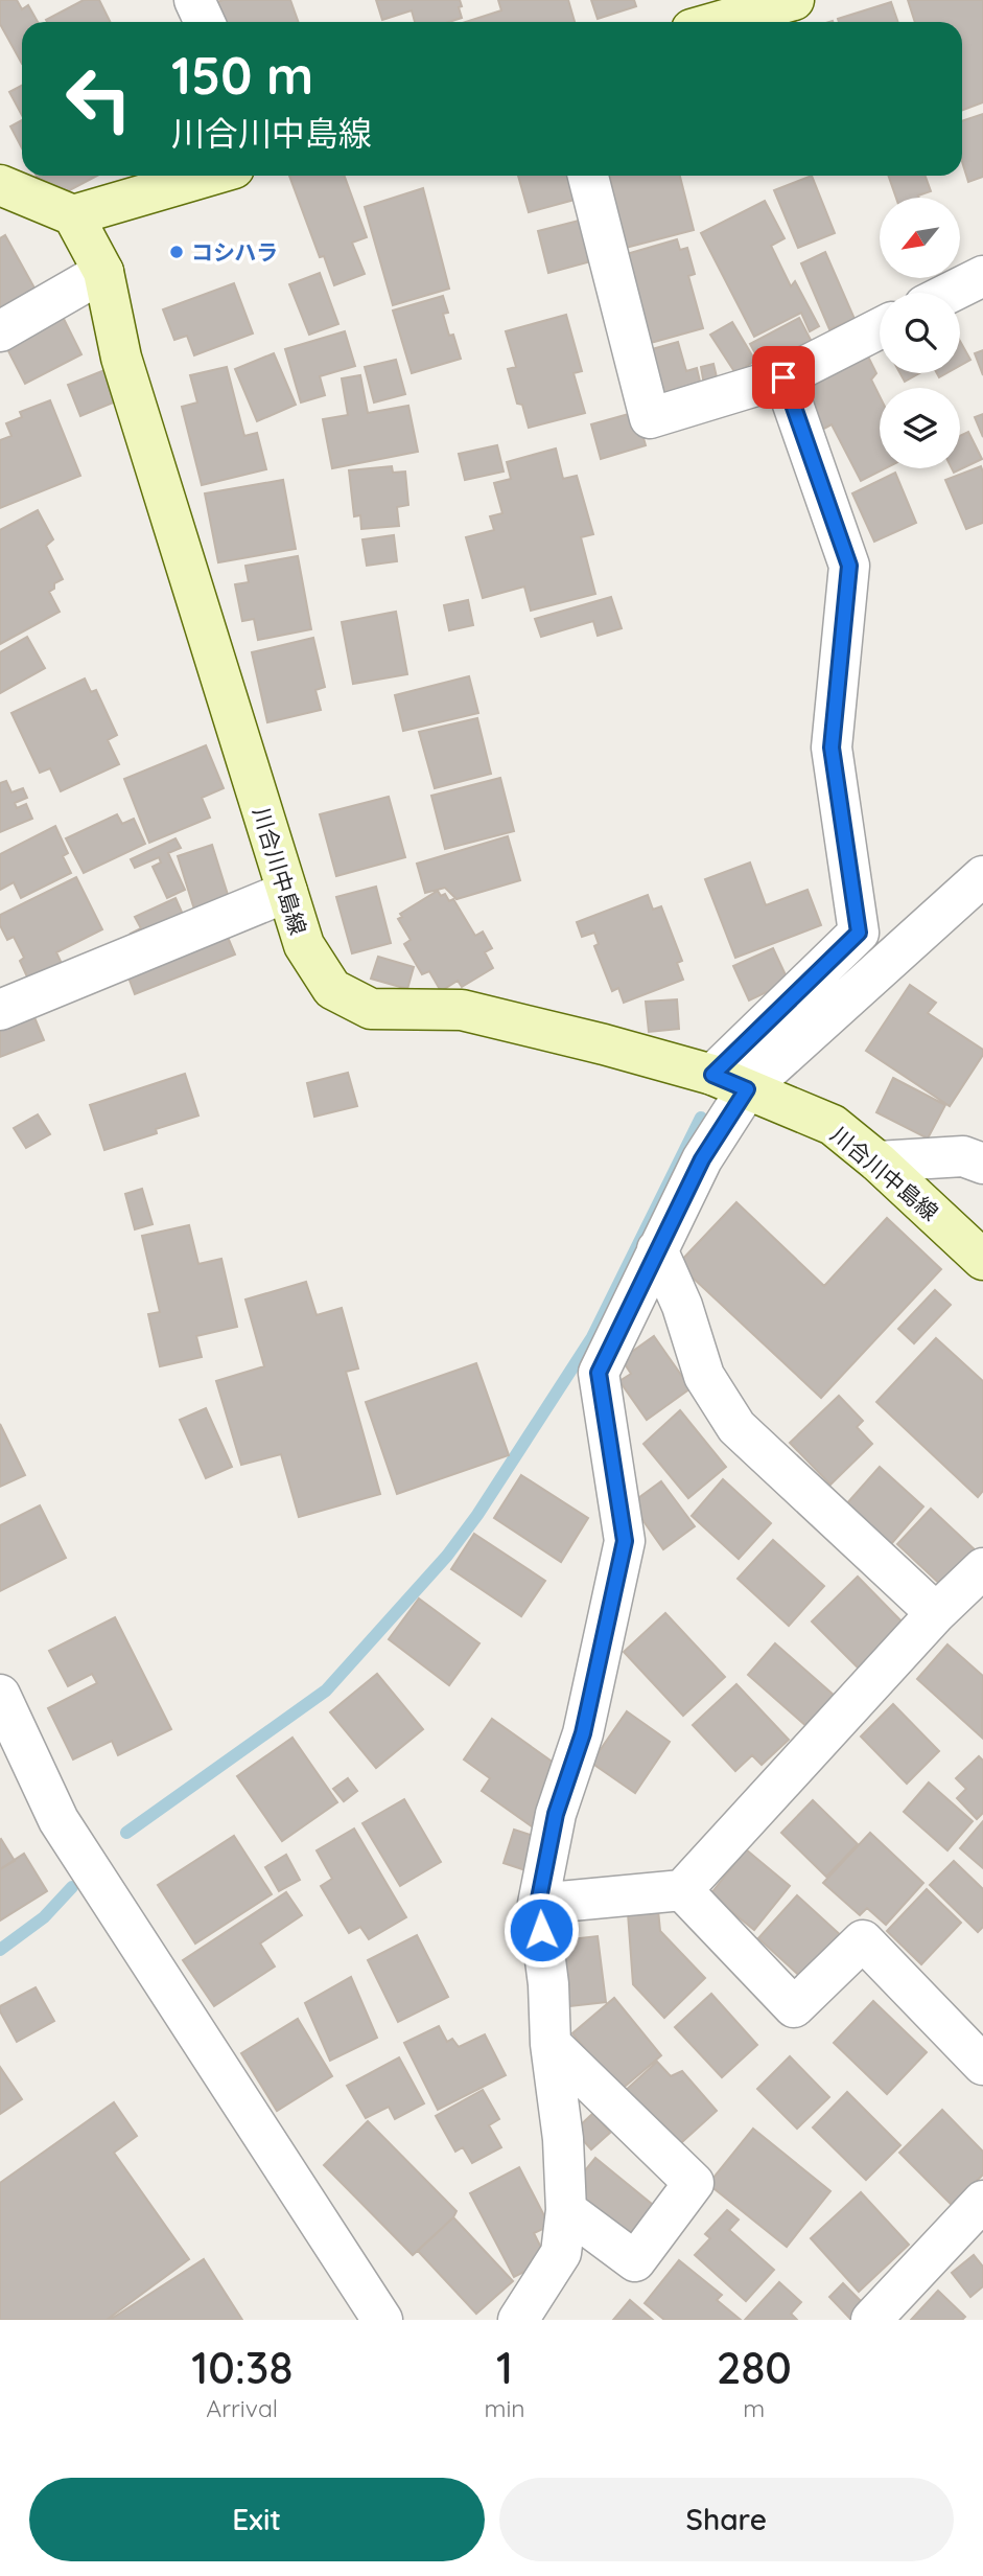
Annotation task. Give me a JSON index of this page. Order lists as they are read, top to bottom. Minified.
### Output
{"streets":{"main road":["川合川中島線"]},"places":["コシハラ"],"north":"bottom left","page":{"turn":["150 m","川合川中島線"],"eta":["10:38","Arrival","1","min","280","m"],"buttons":["Exit","Share"]}}
